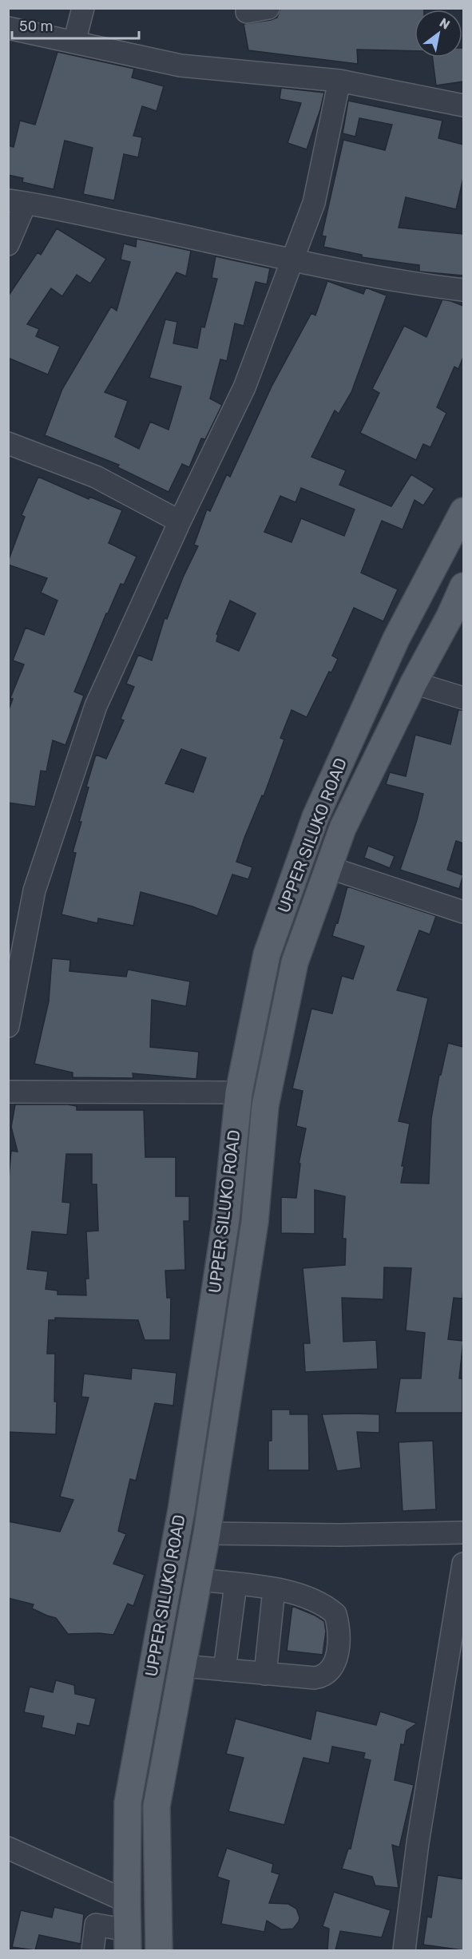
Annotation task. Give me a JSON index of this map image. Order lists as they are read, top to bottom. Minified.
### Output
{"streets":{"main road":["UPPER SILUKO ROAD"]},"scale_bar":"50 m","north":"top right"}
